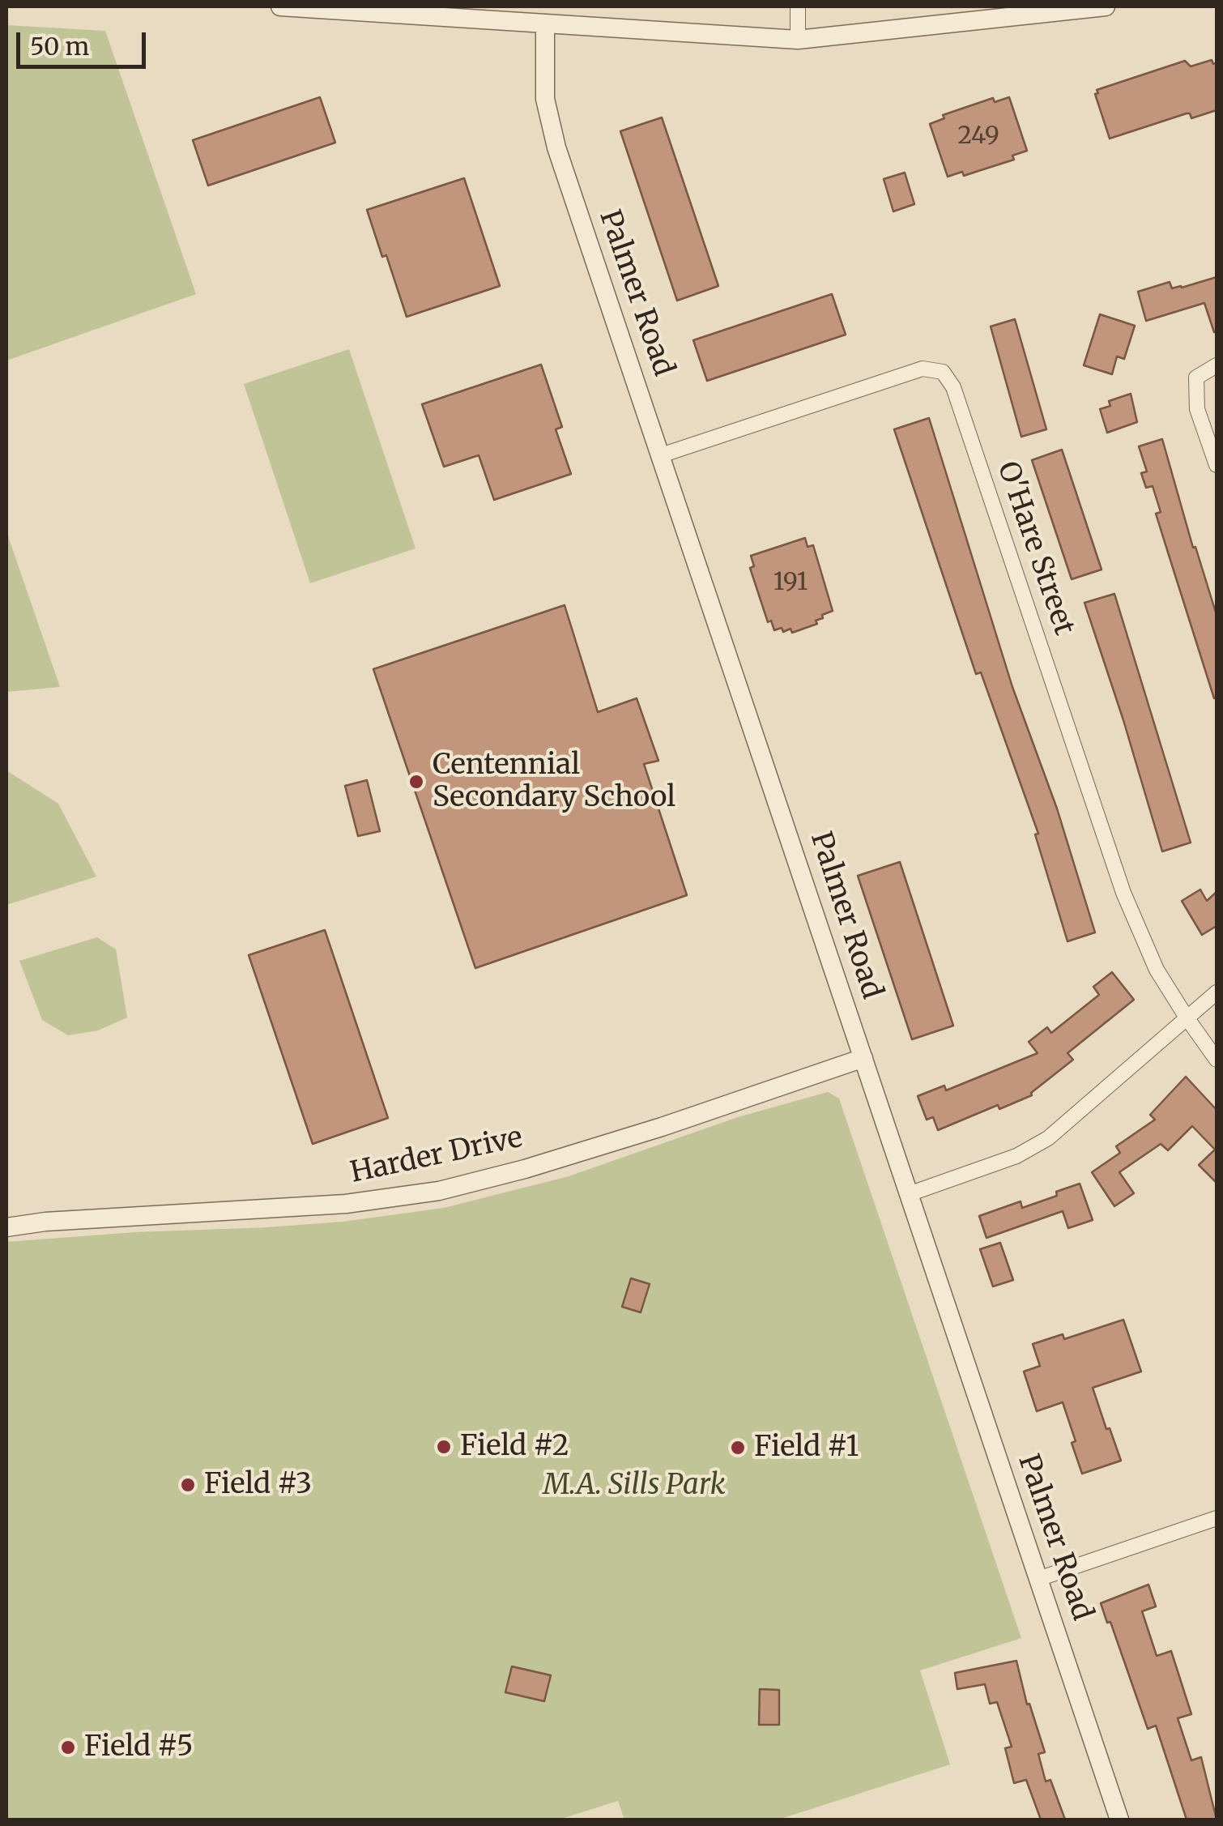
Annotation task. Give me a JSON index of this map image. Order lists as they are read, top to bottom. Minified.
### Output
{"streets":{"street":["Palmer Road","O'Hare Street","Harder Drive"]},"crossings":[["Palmer Road","O'Hare Street"],["Palmer Road","Harder Drive"]],"parks":["M.A. Sills Park"],"places":["Centennial Secondary School","Field #2","Field #1","Field #3","Field #5"],"house_numbers":["249","191"],"scale_bar":"50 m"}
